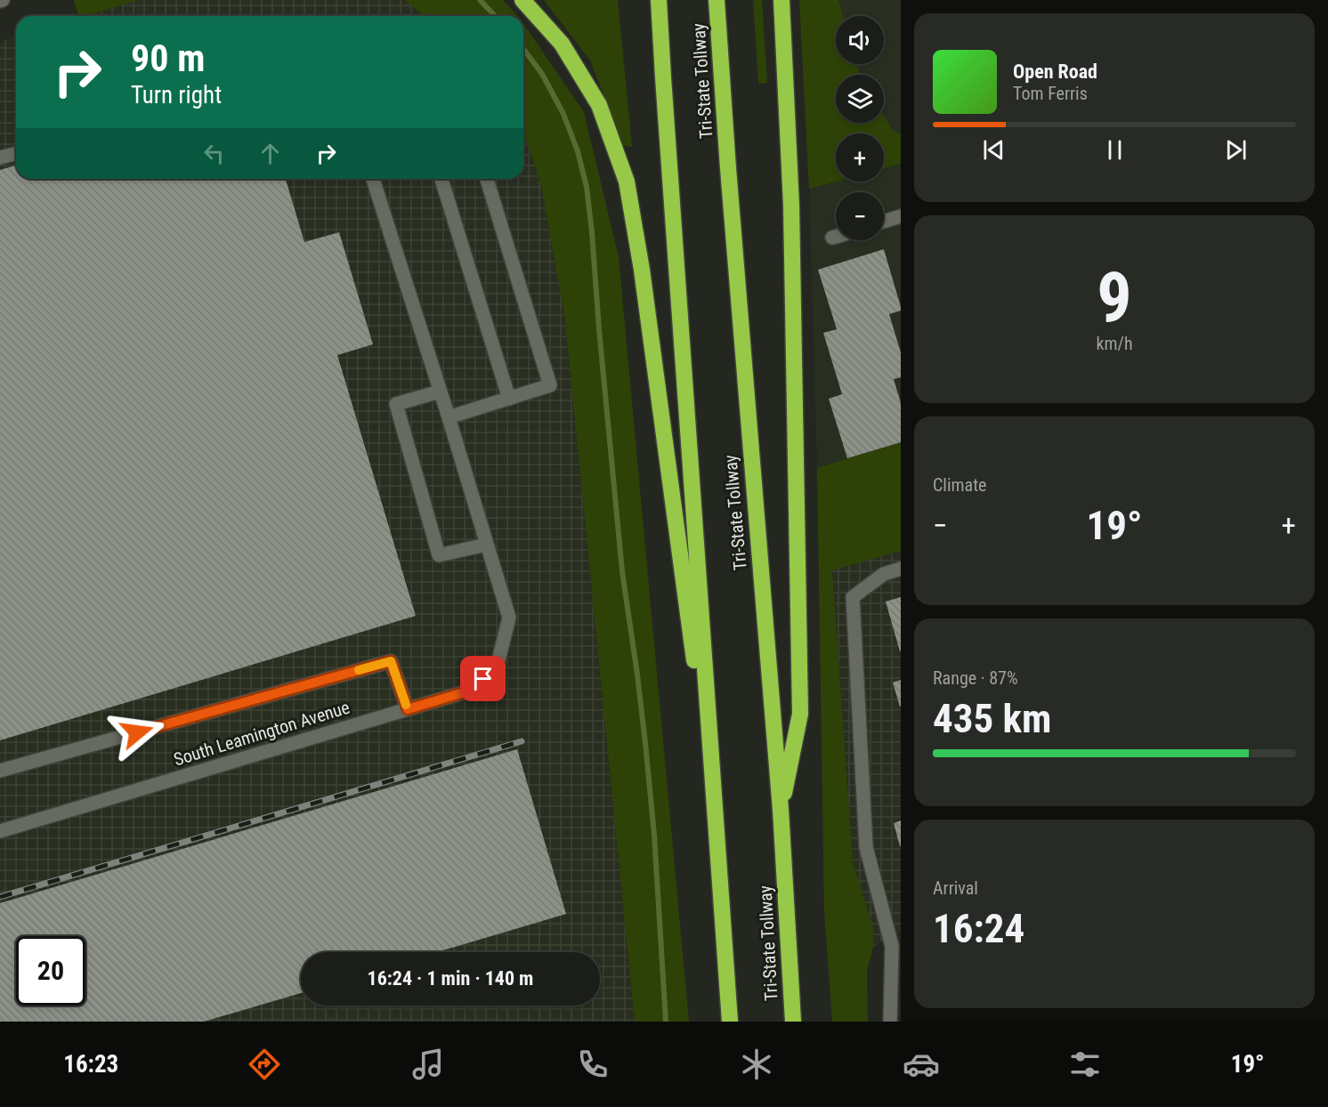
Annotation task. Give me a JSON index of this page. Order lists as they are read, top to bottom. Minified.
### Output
{"streets":{"highway":["Tri-State Tollway"],"street":["South Leamington Avenue"]},"page":{"map_buttons":["+","−"],"turn":["90 m","Turn right"],"song":["Open Road","Tom Ferris"],"tile":[["9","km/h"],"Climate",["Range · 87%","435 km"],["Arrival","16:24"]],"heat":["−","19°","+"],"limit":"20","trip":"16:24 · 1 min · 140 m","tabs":["16:23","19°"]}}
